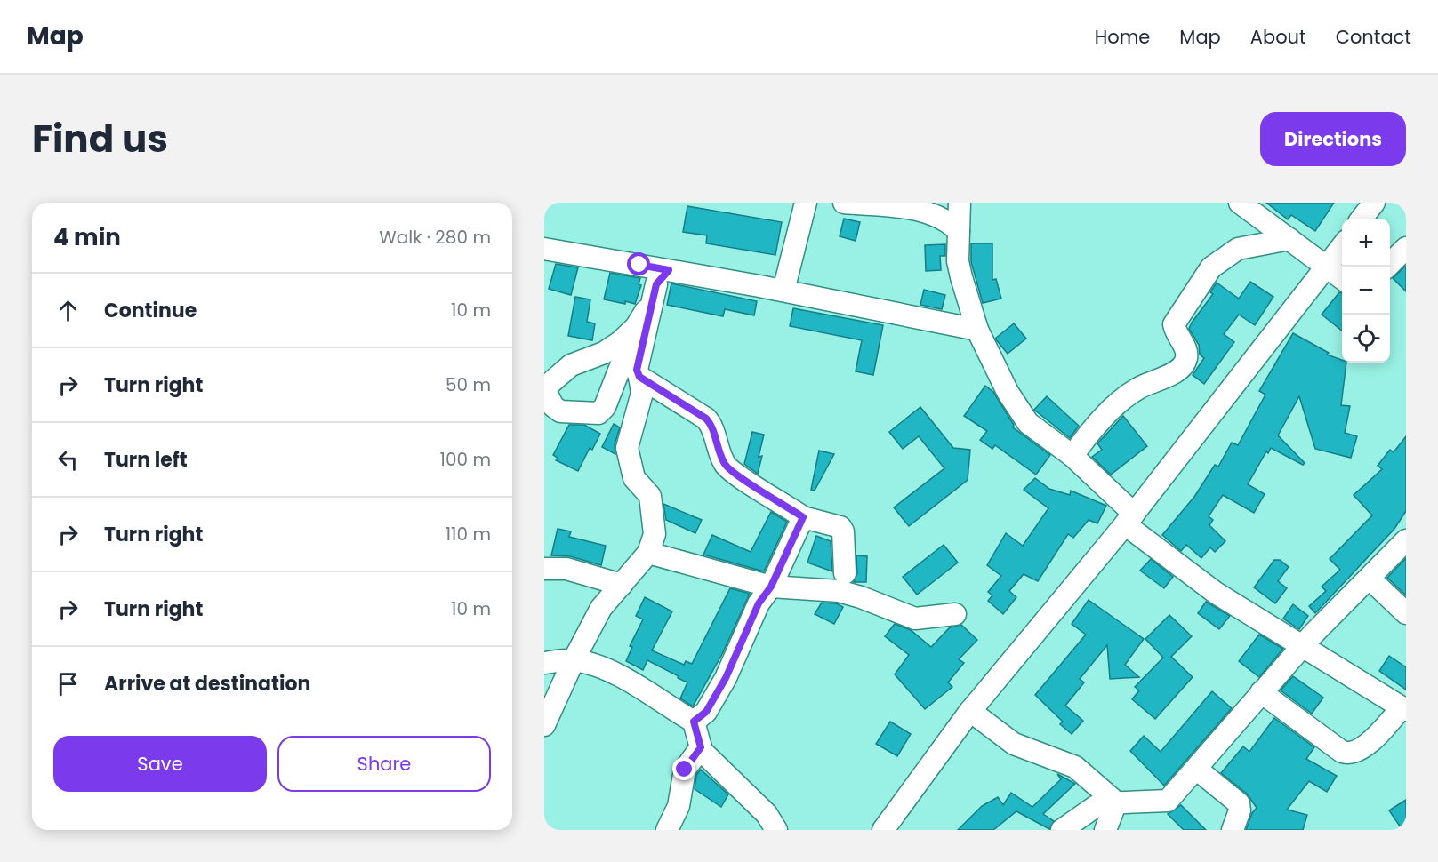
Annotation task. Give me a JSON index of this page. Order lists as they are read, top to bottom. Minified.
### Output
{"page":{"header":"Map","nav":["Home","Map","About","Contact"],"title":"Find us","buttons":["Directions",["Save","Share"]],"heading":["4 min","Walk · 280 m"],"map_buttons":["+","−"],"list":[["Continue","10 m"],["Turn right","50 m"],["Turn left","100 m"],["Turn right","110 m"],["Turn right","10 m"],"Arrive at destination"]}}
